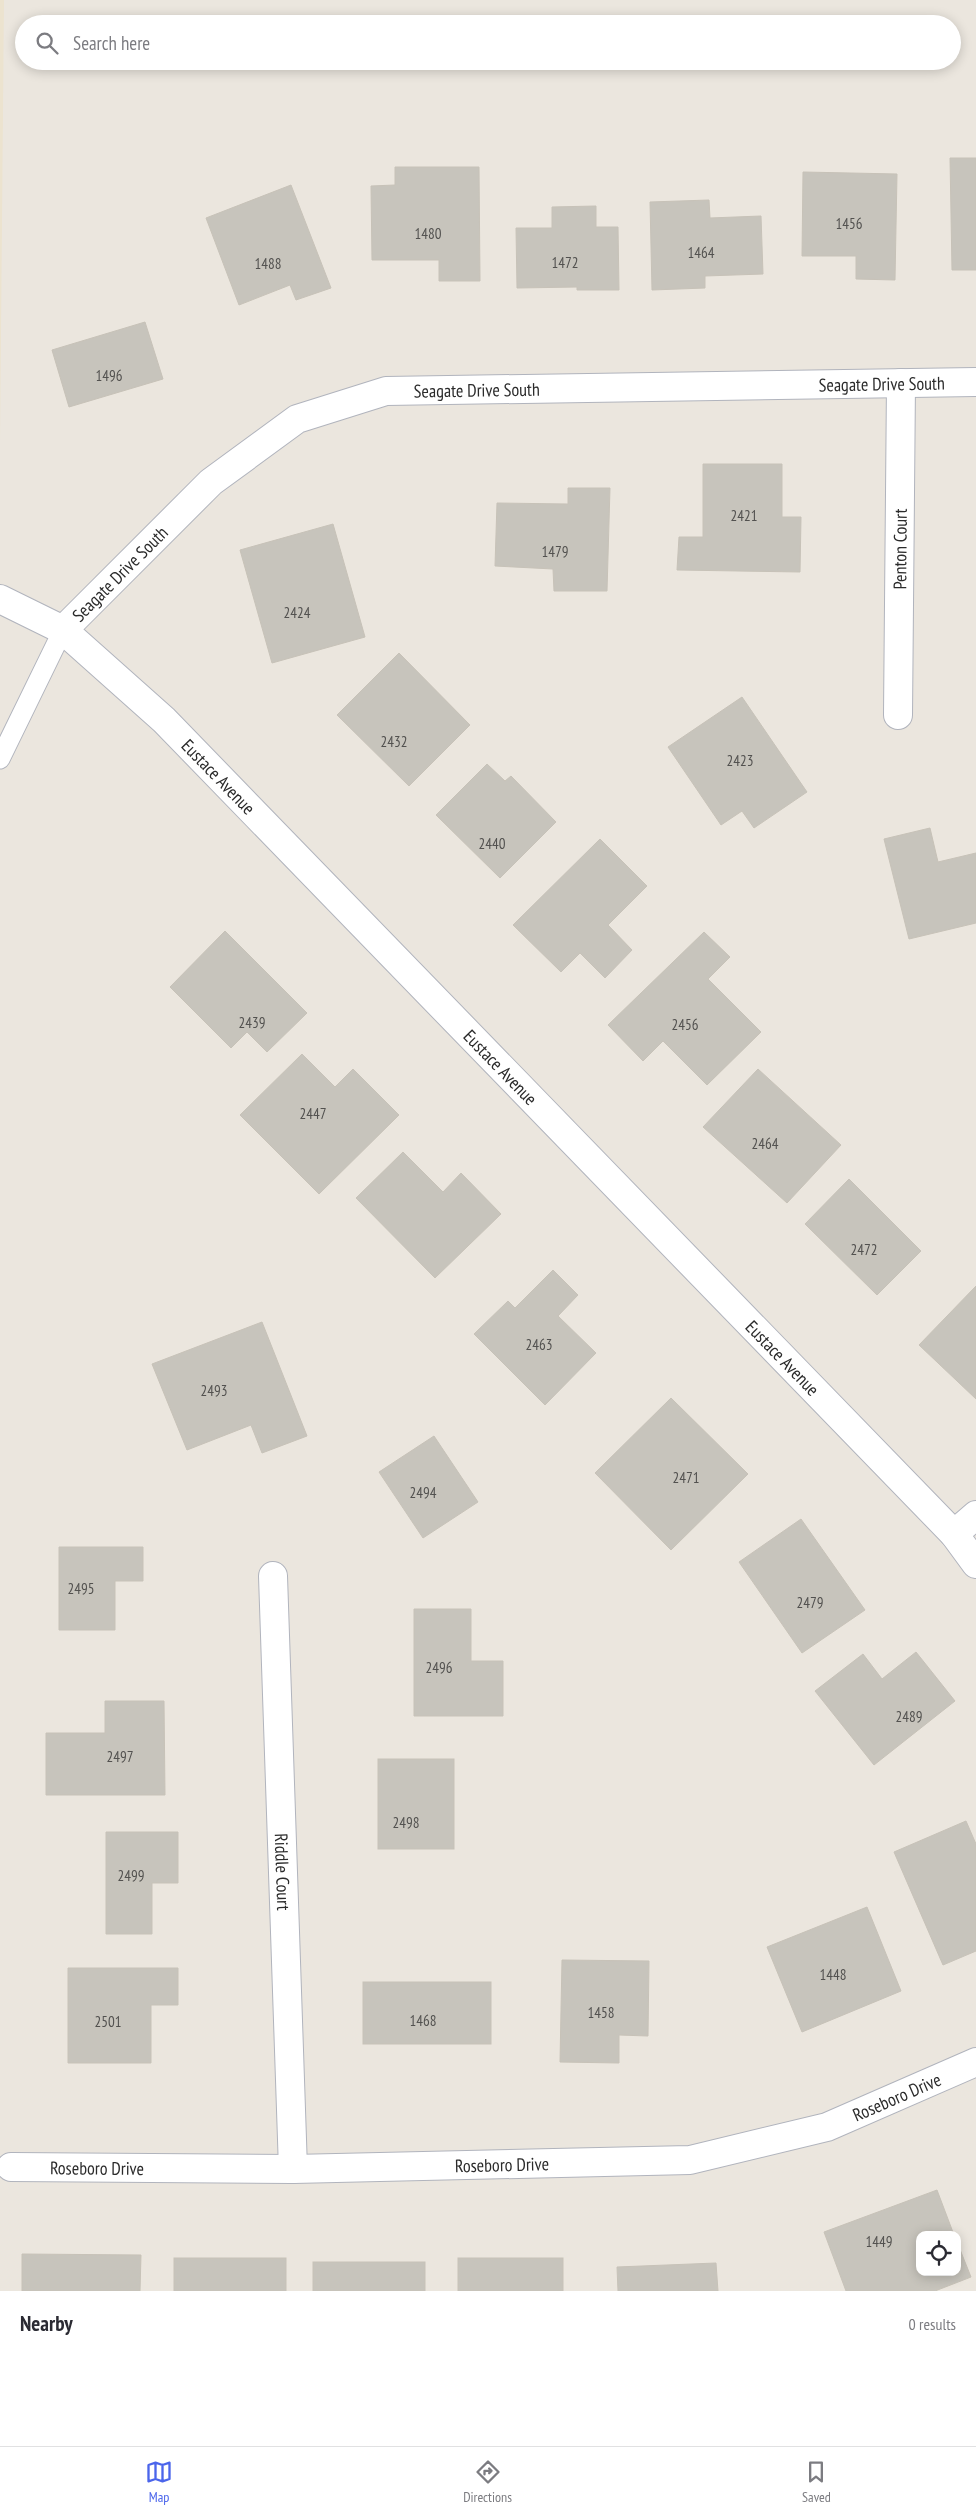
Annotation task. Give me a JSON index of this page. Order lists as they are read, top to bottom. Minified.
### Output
{"streets":{"street":["Seagate Drive South","Penton Court","Eustace Avenue","Riddle Court","Roseboro Drive"]},"crossings":[["Seagate Drive South","Penton Court"],["Seagate Drive South","Eustace Avenue"],["Riddle Court","Roseboro Drive"]],"house_numbers":["1456","1480","1464","1472","1488","1496","2421","1479","2424","2432","2423","2440","2439","2456","2447","2464","2472","2463","2493","2471","2494","2495","2479","2496","2489","2497","2498","2499","1448","1458","1468","2501","1449"],"page":{"search":"Search here","heading":["Nearby","0 results"],"nav":["Map","Directions","Saved"]}}
